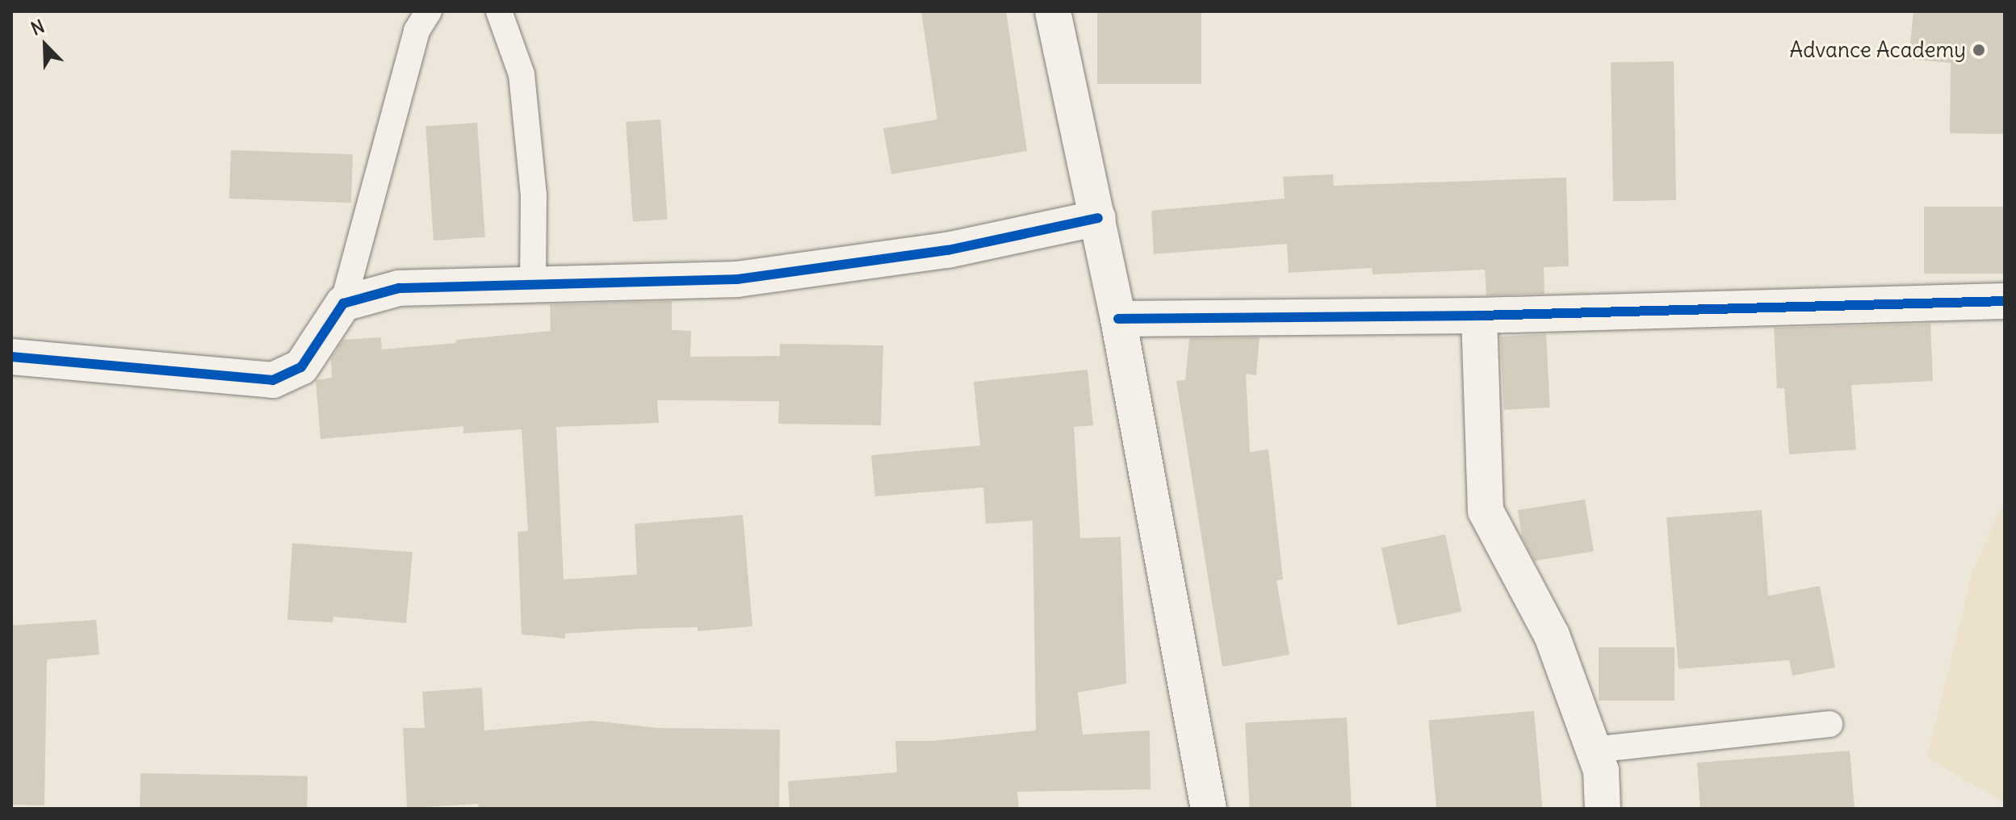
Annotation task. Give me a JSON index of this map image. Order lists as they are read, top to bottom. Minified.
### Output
{"places":["Advance Academy"],"north":"top left"}
